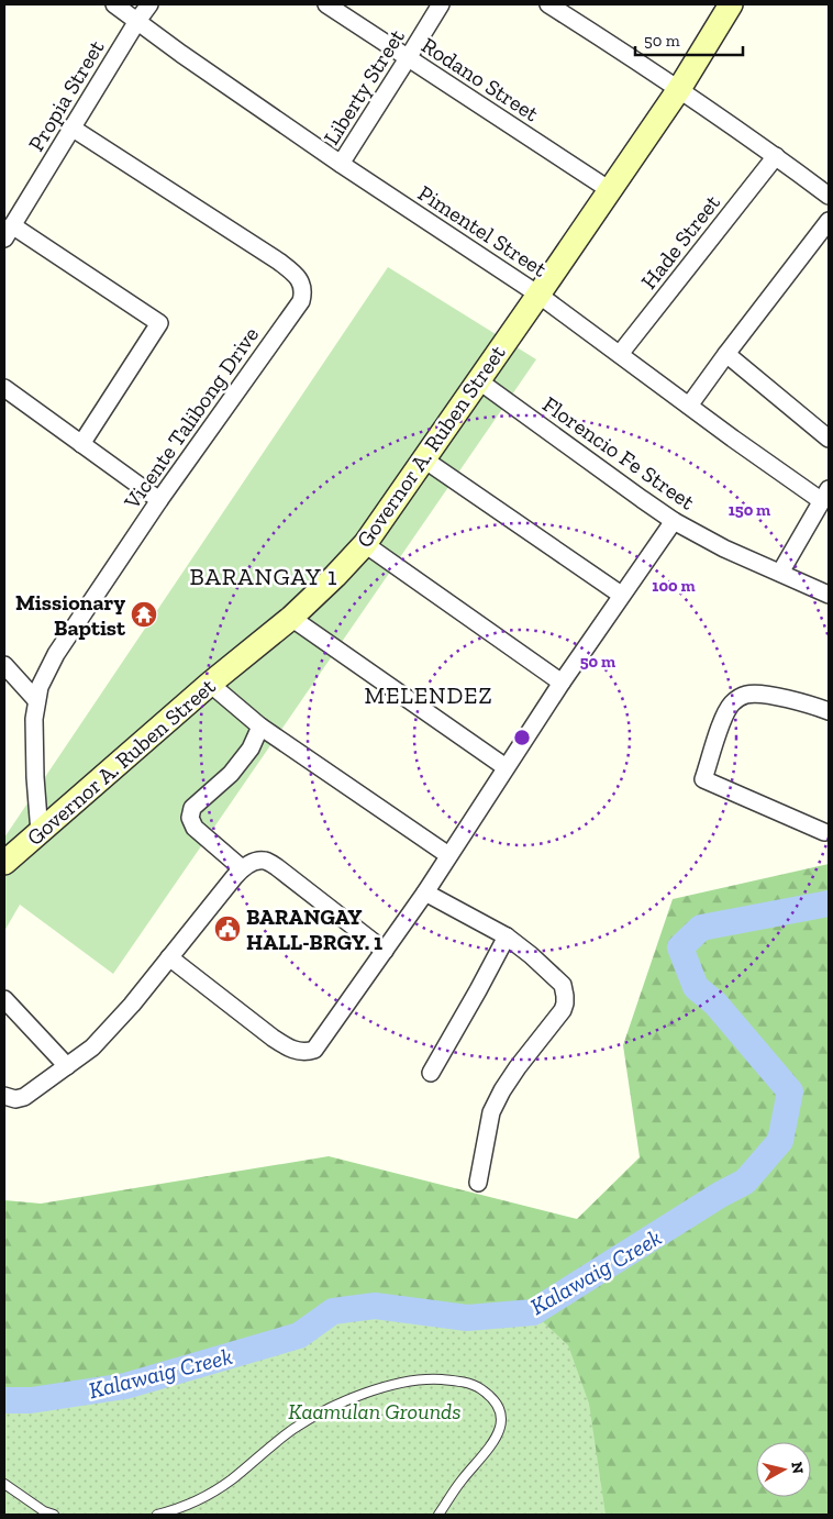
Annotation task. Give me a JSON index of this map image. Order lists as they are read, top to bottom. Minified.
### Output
{"streets":{"main road":["Governor A. Ruben Street"],"street":["Rodano Street","Liberty Street","Propia Street","Pimentel Street","Hade Street","Vicente Talibong Drive","Florencio Fe Street"]},"crossings":[["Rodano Street","Liberty Street"],["Rodano Street","Governor A. Ruben Street"],["Liberty Street","Pimentel Street"],["Propia Street","Pimentel Street"],["Propia Street","Vicente Talibong Drive"],["Pimentel Street","Hade Street"],["Pimentel Street","Governor A. Ruben Street"],["Vicente Talibong Drive","Governor A. Ruben Street"],["Governor A. Ruben Street","Florencio Fe Street"]],"districts":["BARANGAY 1","MELENDEZ"],"water":["Kalawaig Creek"],"parks":["Kaamulan Grounds"],"places":{"temple":["Missionary Baptist"],"public building":["BARANGAY HALL-BRGY. 1"]},"scale_bar":"50 m","north":"right","rings":["150 m","100 m","50 m"]}
